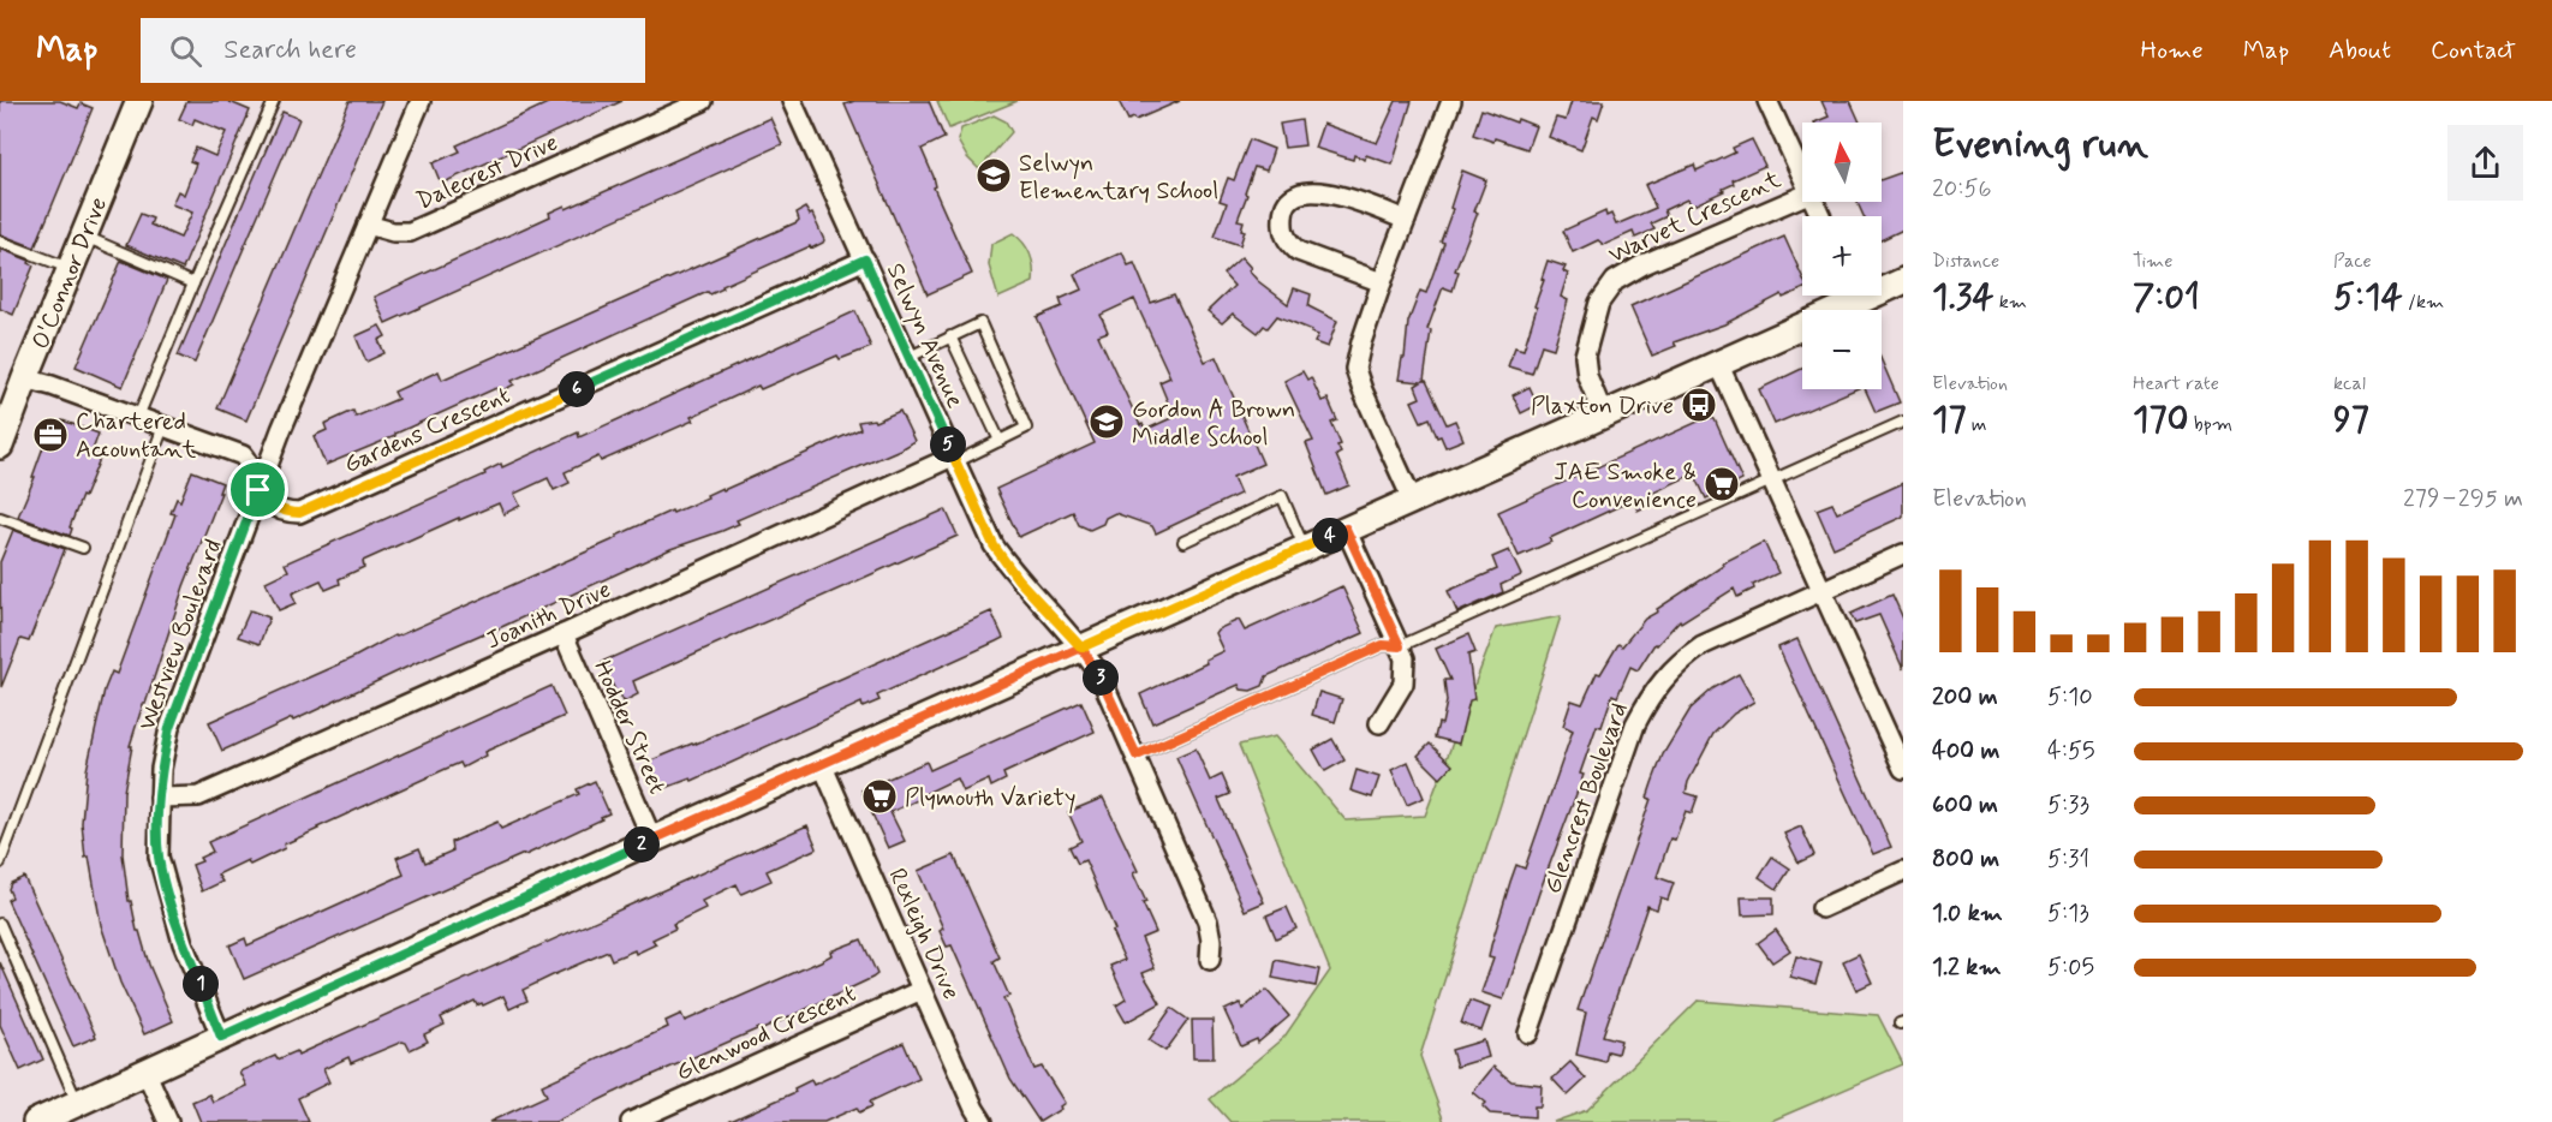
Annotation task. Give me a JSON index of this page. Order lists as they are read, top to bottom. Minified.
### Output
{"streets":{"main road":["O'Connor Drive"],"street":["Dalecrest Drive","Warvet Crescent","Selwyn Avenue","Gardens Crescent","Joanith Drive","Westview Boulevard","Hodder Street","Glencrest Boulevard","Rexleigh Drive","Glenwood Crescent"]},"crossings":[["Dalecrest Drive","Westview Boulevard"],["O'Connor Drive","Gardens Crescent"],["Selwyn Avenue","Gardens Crescent"],["Selwyn Avenue","Joanith Drive"],["Gardens Crescent","Westview Boulevard"],["Joanith Drive","Westview Boulevard"],["Joanith Drive","Hodder Street"],["Rexleigh Drive","Glenwood Crescent"]],"places":{"school or university":["Selwyn Elementary School","Gordon A Brown Middle School"],"bus stop":["Plaxton Drive"],"office":["Chartered Accountant"],"supermarket":["JAE Smoke & Convenience","Plymouth Variety"]},"north":"top","page":{"header":"Map","search":"Search here","nav":["Home","Map","About","Contact"],"heading":["Evening run","20:56"],"map_buttons":["+","−"],"stats":[["Distance","1.34 km"],["Time","7:01"],["Pace","5:14 /km"],["Elevation","17 m"],["Heart rate","170 bpm"],["kcal","97"]],"pins":["6","5","4","3","2","1"],"chart":["Elevation","279–295 m"],"list":[{"name":"200 m","note":"5:10"},{"name":"400 m","note":"4:55"},{"name":"600 m","note":"5:33"},{"name":"800 m","note":"5:31"},{"name":"1.0 km","note":"5:13"},{"name":"1.2 km","note":"5:05"}]}}
